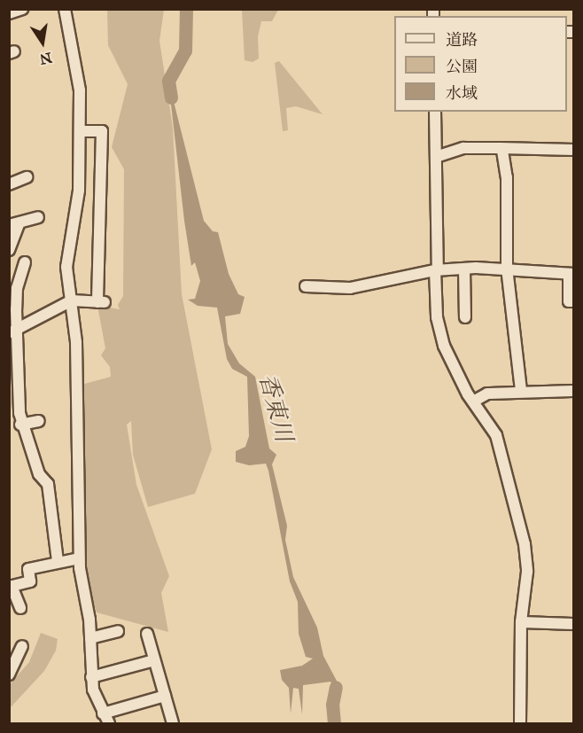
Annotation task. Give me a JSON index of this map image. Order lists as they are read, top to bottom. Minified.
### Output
{"water":["香東川"],"legend":["道路","公園","水域"],"north":"bottom"}
